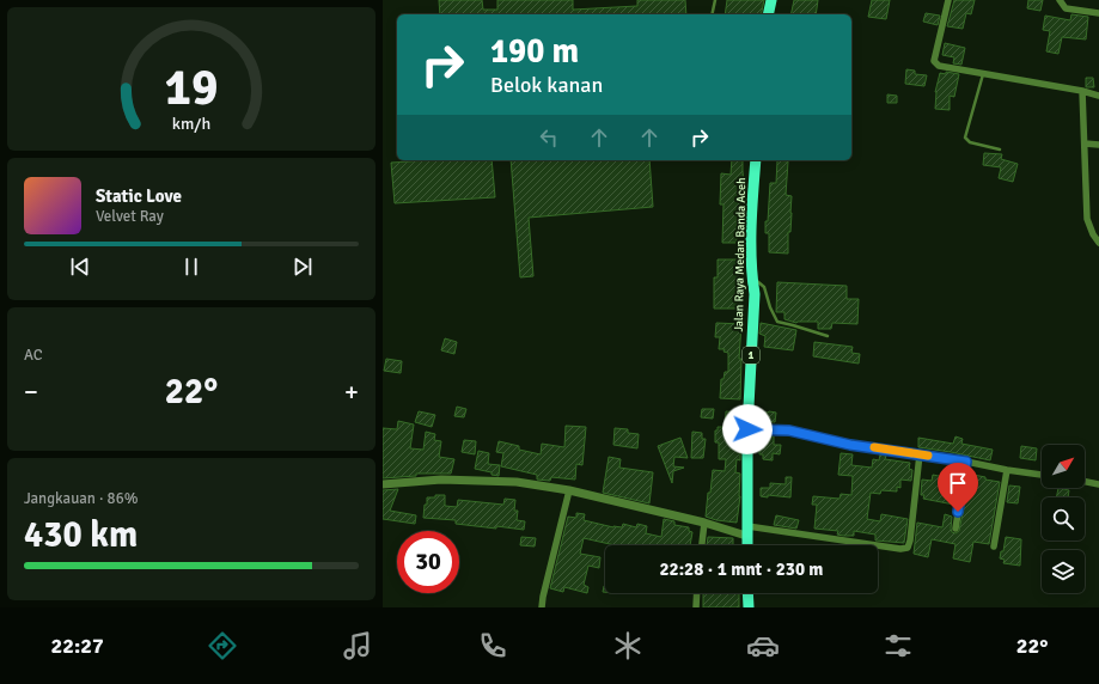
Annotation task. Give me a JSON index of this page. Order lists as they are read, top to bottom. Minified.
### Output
{"streets":{"highway":["Jalan Raya Medan Banda Aceh","1"]},"north":"top right","page":{"turn":["190 m","Belok kanan"],"song":["Static Love","Velvet Ray"],"tile":["AC",["Jangkauan · 86%","430 km"]],"heat":["−","22°","+"],"limit":"30","trip":"22:28 · 1 mnt · 230 m","tabs":["22:27","22°"],"gauge":["19","km/h"]}}
